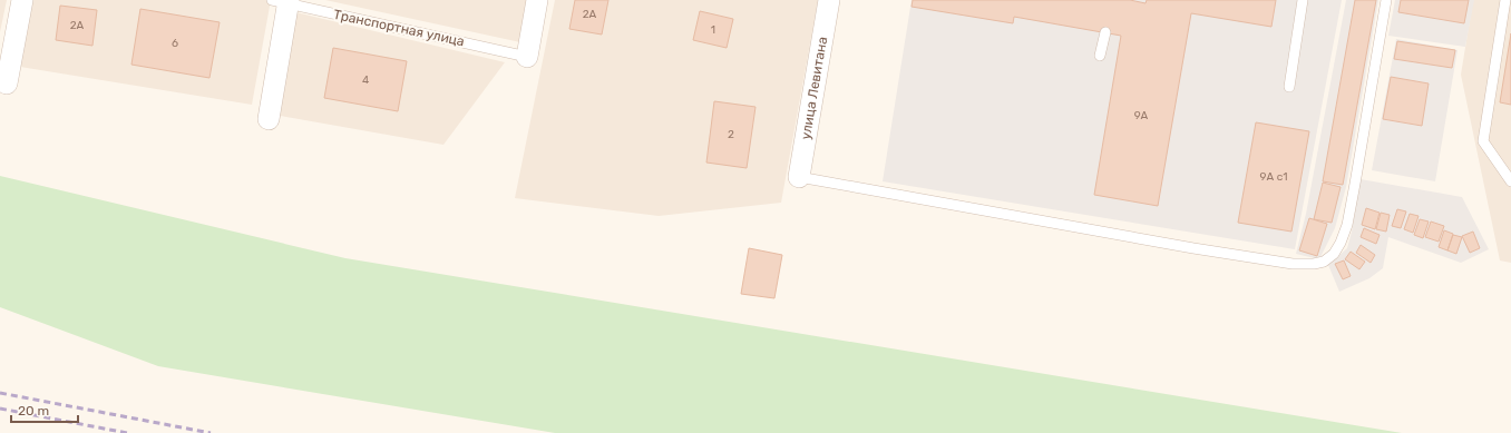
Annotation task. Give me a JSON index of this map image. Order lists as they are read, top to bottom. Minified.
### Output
{"streets":{"street":["улица Левитана"],"lane":["Транспортная улица"]},"house_numbers":["2А","2А","1","6","4","9А","2","9А с1"],"scale_bar":"20 m"}
